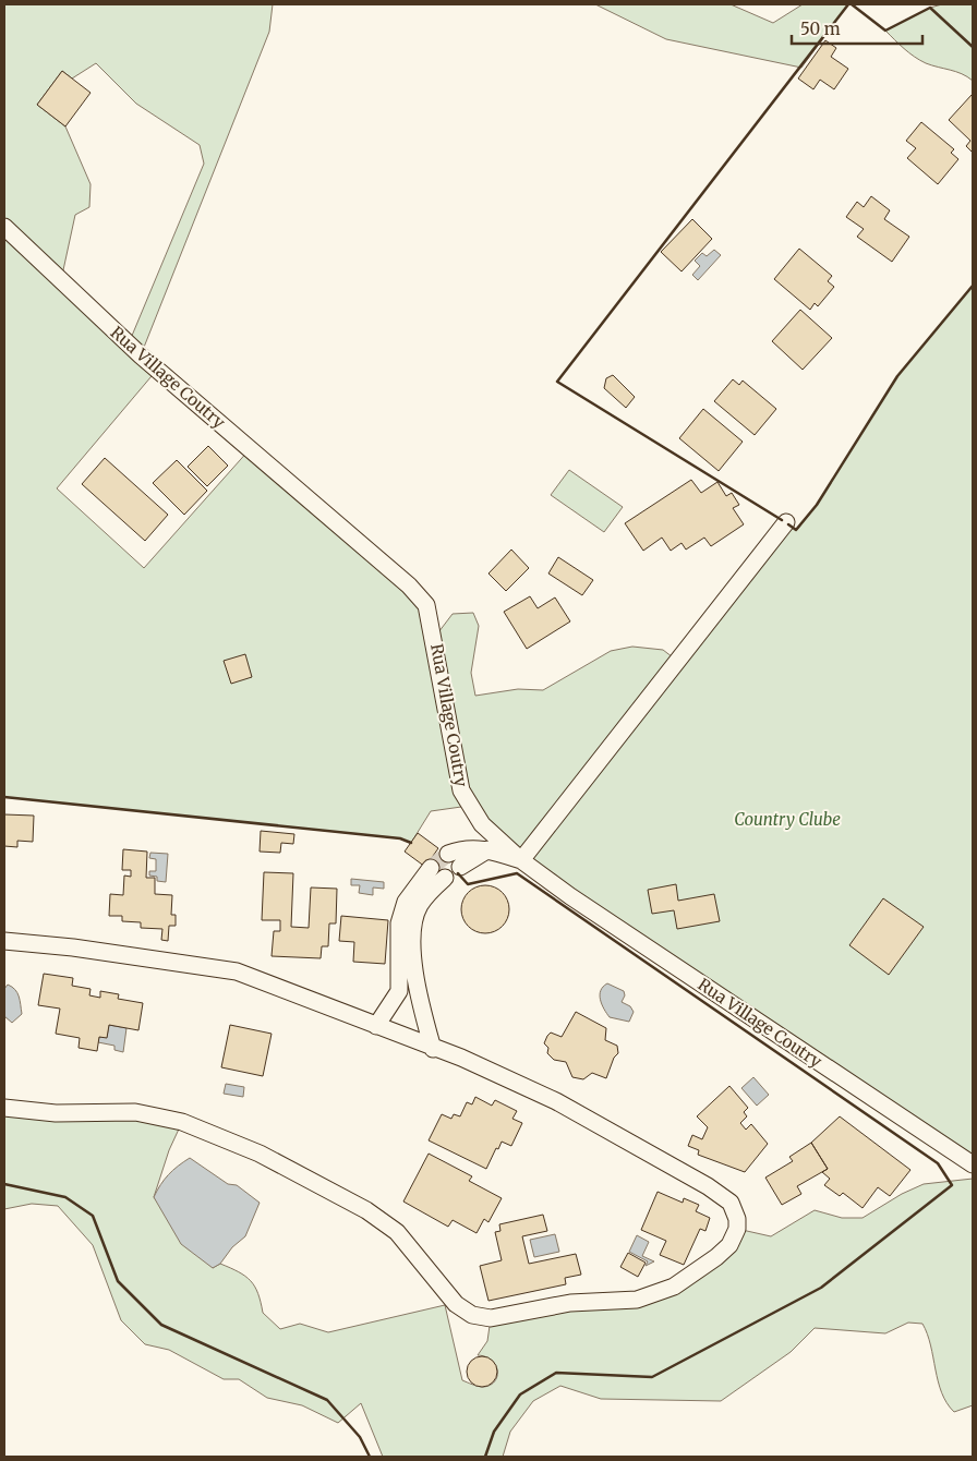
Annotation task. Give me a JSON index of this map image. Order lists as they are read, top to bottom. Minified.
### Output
{"streets":{"street":["Rua Village Coutry"]},"parks":["Country Clube"],"scale_bar":"50 m"}
